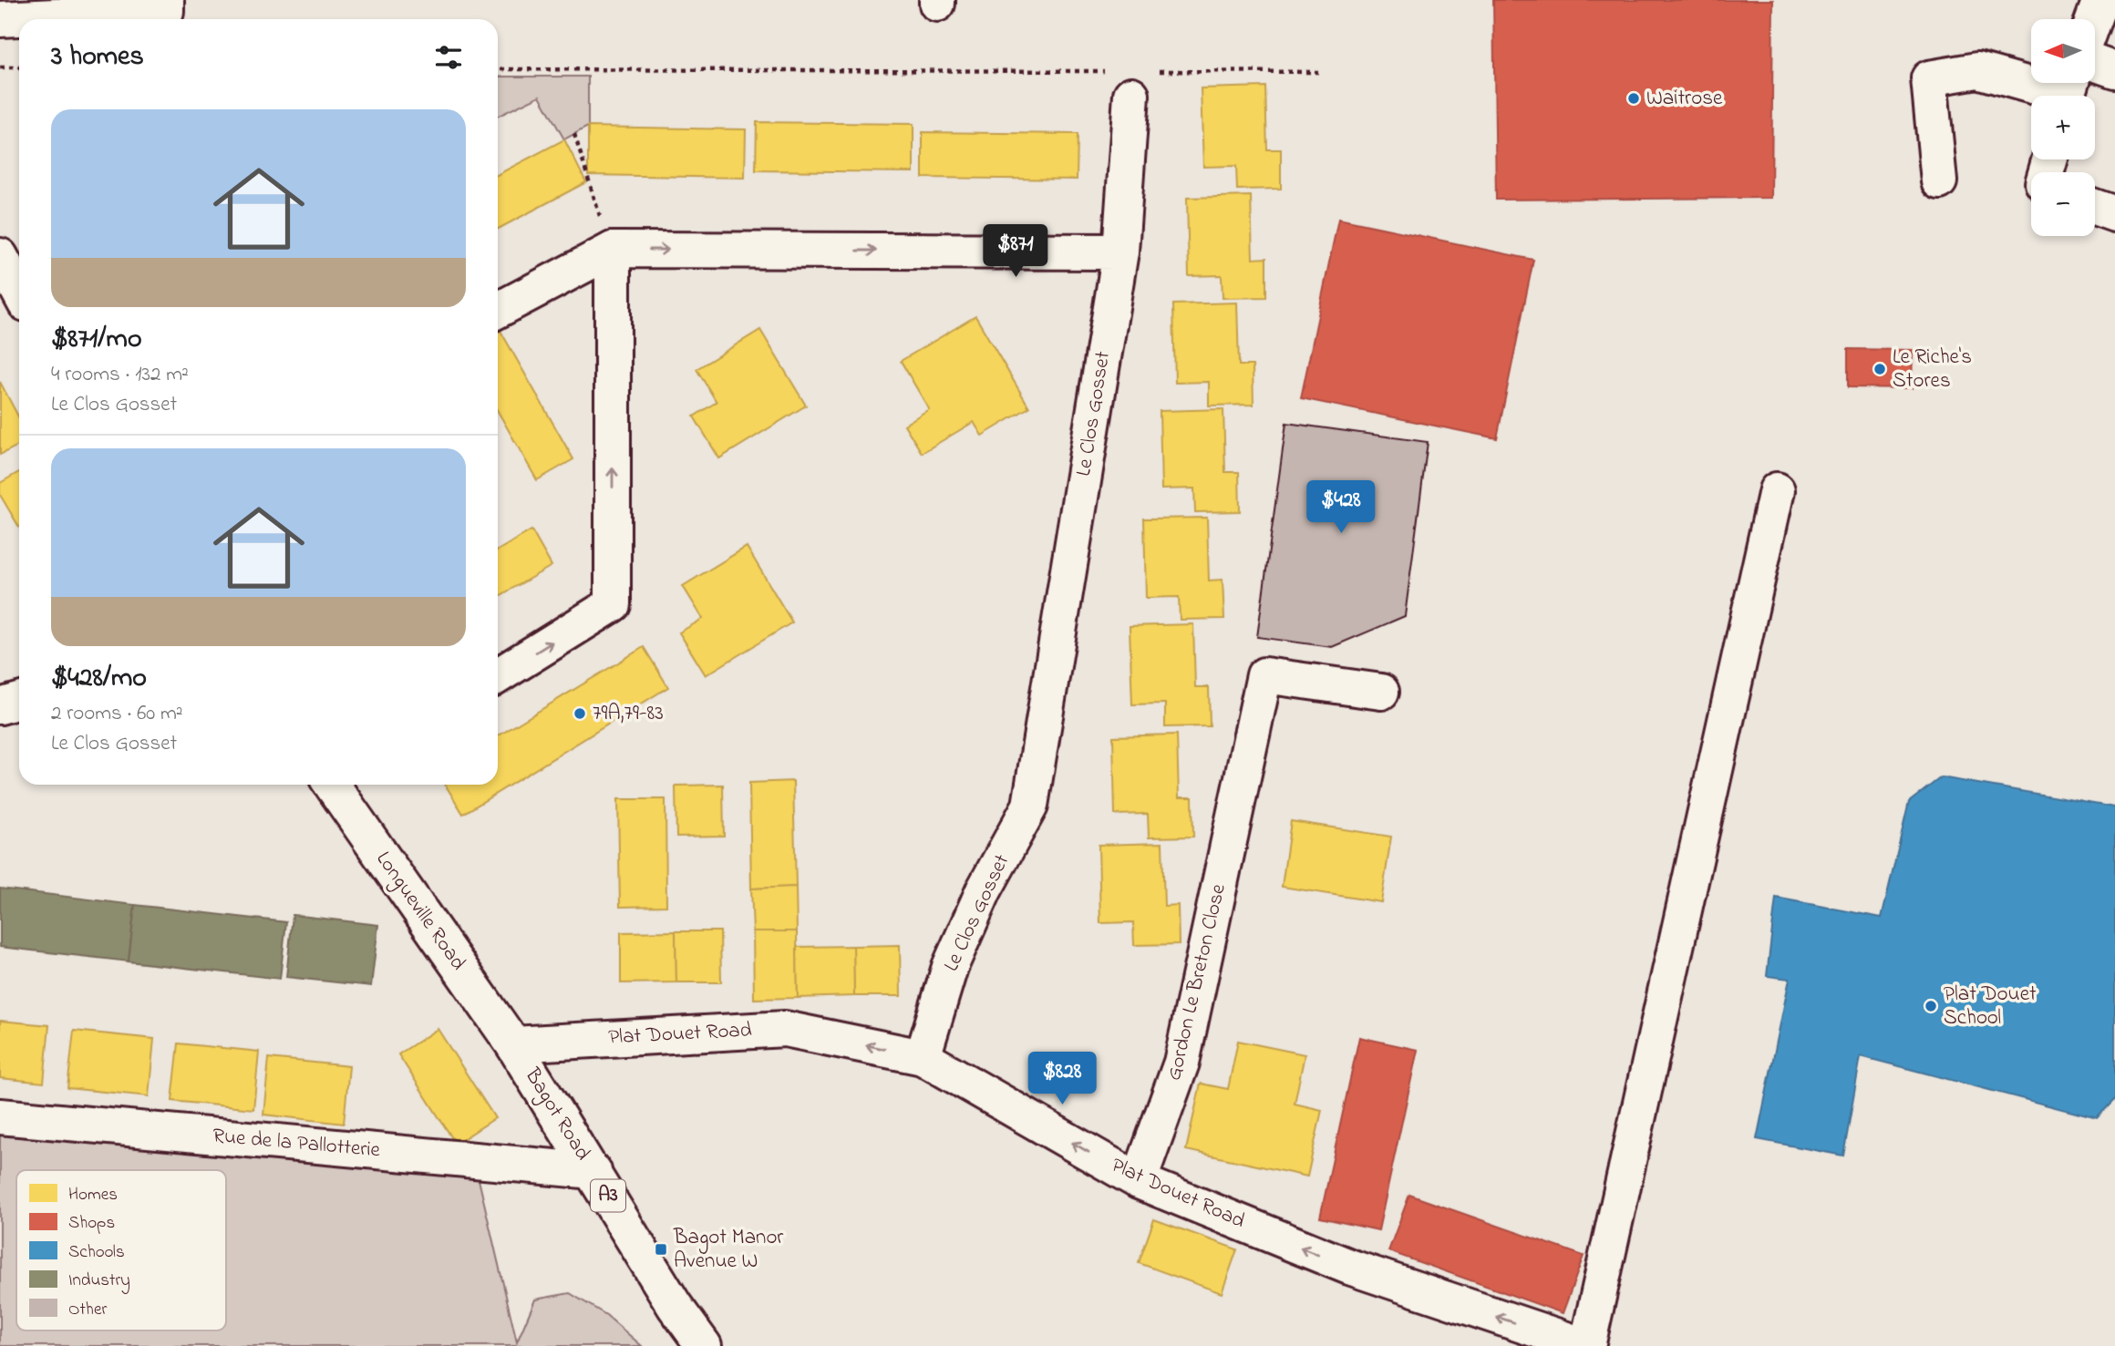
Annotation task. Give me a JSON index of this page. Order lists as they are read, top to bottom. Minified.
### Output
{"streets":{"street":["Le Clos Gosset","Longueville Road","Gordon Le Breton Close","Plat Douet Road","Bagot Road","Rue de la Pallotterie","A3"]},"crossings":[["Le Clos Gosset","Plat Douet Road"],["Longueville Road","Plat Douet Road"],["Longueville Road","Bagot Road"],["Gordon Le Breton Close","Plat Douet Road"],["Plat Douet Road","Bagot Road"],["Bagot Road","Rue de la Pallotterie"]],"one_way":["Plat Douet Road"],"places":{"other":["Waitrose","Le Riche's Stores","79A,79-83","Plat Douet School"],"transit":["Bagot Manor Avenue W"]},"legend":["Homes","Shops","Schools","Industry","Other"],"north":"left","page":{"map_buttons":["+","−"],"heading":"3 homes","list":[{"name":"$871/mo","note":"4 rooms · 132 m² · Le Clos Gosset"},{"name":"$428/mo","note":"2 rooms · 60 m² · Le Clos Gosset"}],"price":["$871","$428","$828"]}}
